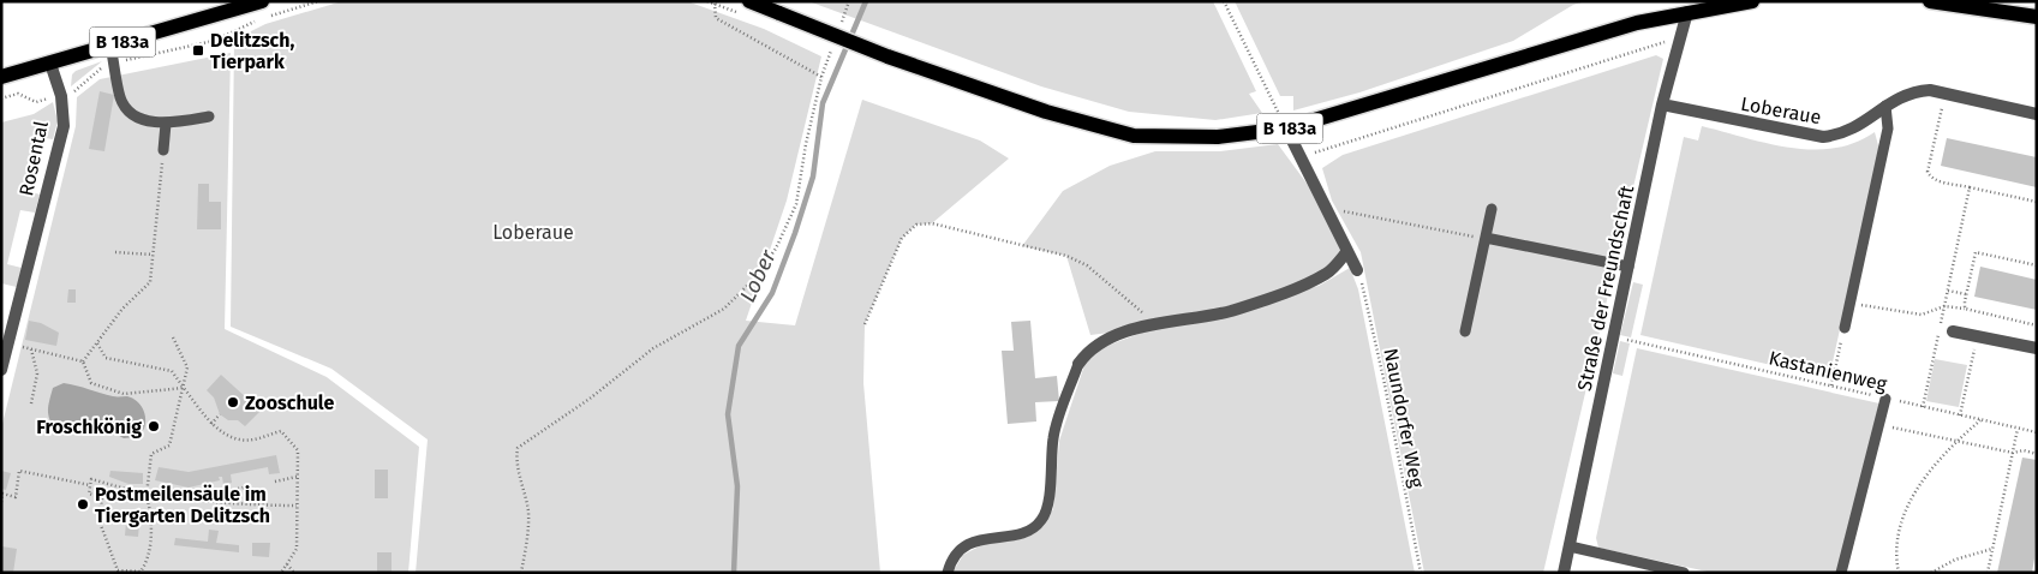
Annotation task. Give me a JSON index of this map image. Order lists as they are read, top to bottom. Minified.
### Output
{"streets":{"main road":["B 183a"],"street":["Loberaue","Rosental","Straße der Freundschaft"],"path":["Kastanienweg","Naundorfer Weg"]},"crossings":[["B 183a","Rosental"],["B 183a","Straße der Freundschaft"],["Loberaue","Straße der Freundschaft"],["Straße der Freundschaft","Kastanienweg"]],"water":["Lober"],"parks":["Loberaue"],"places":{"transit":["Delitzsch, Tierpark"],"other":["Zooschule","Froschkönig","Postmeilensäule im Tiergarten Delitzsch"]}}
